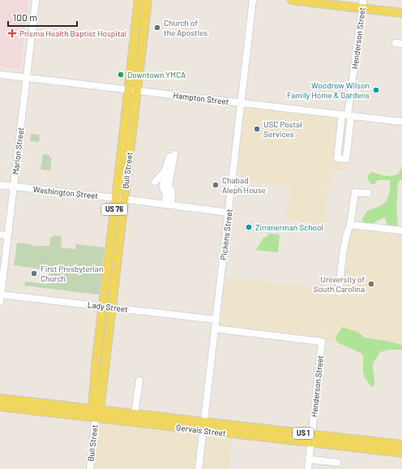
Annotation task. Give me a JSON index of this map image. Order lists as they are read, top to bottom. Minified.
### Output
{"streets":{"main road":["Bull Street","US 76","Gervais Street","US 1"],"street":["Henderson Street","Hampton Street","Marion Street","Washington Street","Pickens Street","Lady Street"]},"crossings":[["Henderson Street","Hampton Street"],["Henderson Street","Pickens Street"],["Henderson Street","Gervais Street"],["Hampton Street","Marion Street"],["Hampton Street","Bull Street"],["Hampton Street","Pickens Street"],["Marion Street","Washington Street"],["Marion Street","Lady Street"],["Bull Street","Washington Street"],["Bull Street","Lady Street"],["Bull Street","Gervais Street"],["Washington Street","Pickens Street"],["Pickens Street","Lady Street"],["Pickens Street","Gervais Street"]],"places":{"other":["Church of the Apostles","Downtown YMCA","Woodrow Wilson Family Home & Gardens","USC Postal Services","Chabad Aleph House","Zimmerman School","First Presbyterian Church","University of South Carolina"],"health":["Prisma Health Baptist Hospital"]},"scale_bar":"100 m"}
